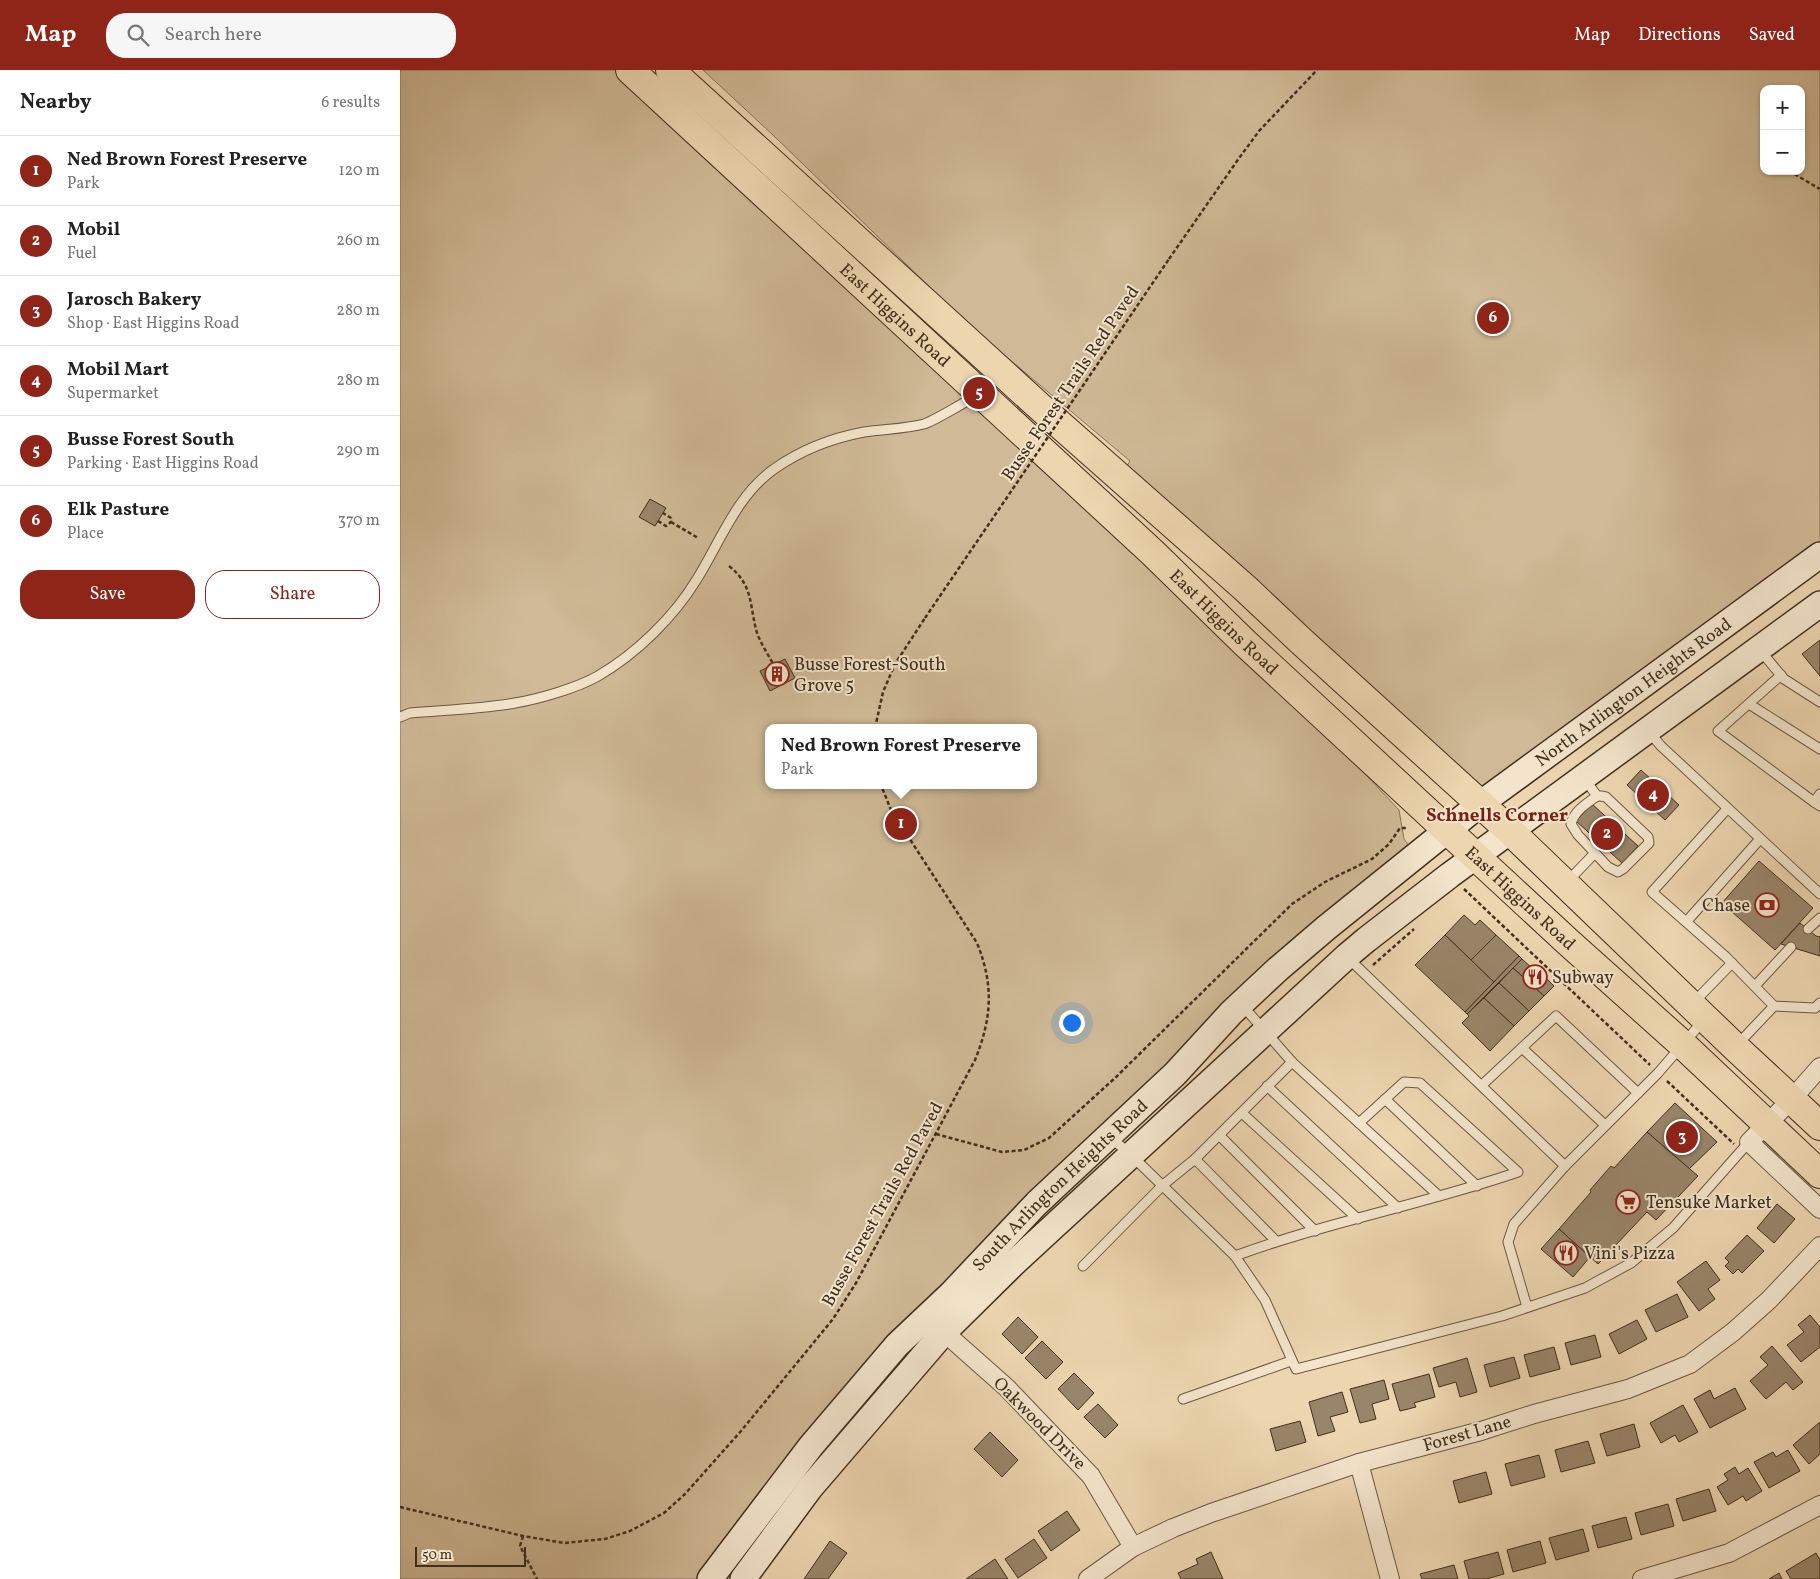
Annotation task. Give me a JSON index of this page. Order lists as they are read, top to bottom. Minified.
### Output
{"streets":{"main road":["East Higgins Road","North Arlington Heights Road","South Arlington Heights Road"],"street":["Oakwood Drive","Forest Lane"],"path":["Busse Forest Trails Red Paved"]},"crossings":[["East Higgins Road","North Arlington Heights Road"],["East Higgins Road","South Arlington Heights Road"],["North Arlington Heights Road","South Arlington Heights Road"],["South Arlington Heights Road","Oakwood Drive"],["Oakwood Drive","Forest Lane"]],"districts":["Schnells Corner"],"places":{"building":["Busse Forest-South Grove 5"],"bank":["Chase"],"restaurant":["Subway","Vini's Pizza"],"supermarket":["Tensuke Market"]},"scale_bar":"50 m","page":{"header":"Map","search":"Search here","nav":["Map","Directions","Saved"],"heading":["Nearby","6 results"],"map_buttons":["+","−"],"list":[{"mark":"1","name":"Ned Brown Forest Preserve","note":"Park","value":"120 m"},{"mark":"2","name":"Mobil","note":"Fuel","value":"260 m"},{"mark":"3","name":"Jarosch Bakery","note":"Shop · East Higgins Road","value":"280 m"},{"mark":"4","name":"Mobil Mart","note":"Supermarket","value":"280 m"},{"mark":"5","name":"Busse Forest South","note":"Parking · East Higgins Road","value":"290 m"},{"mark":"6","name":"Elk Pasture","note":"Place","value":"370 m"}],"pins":["6","5","4","1","2","3"],"buttons":["Save","Share"],"popup":["Ned Brown Forest Preserve","Park"],"scale":"50 m"}}
